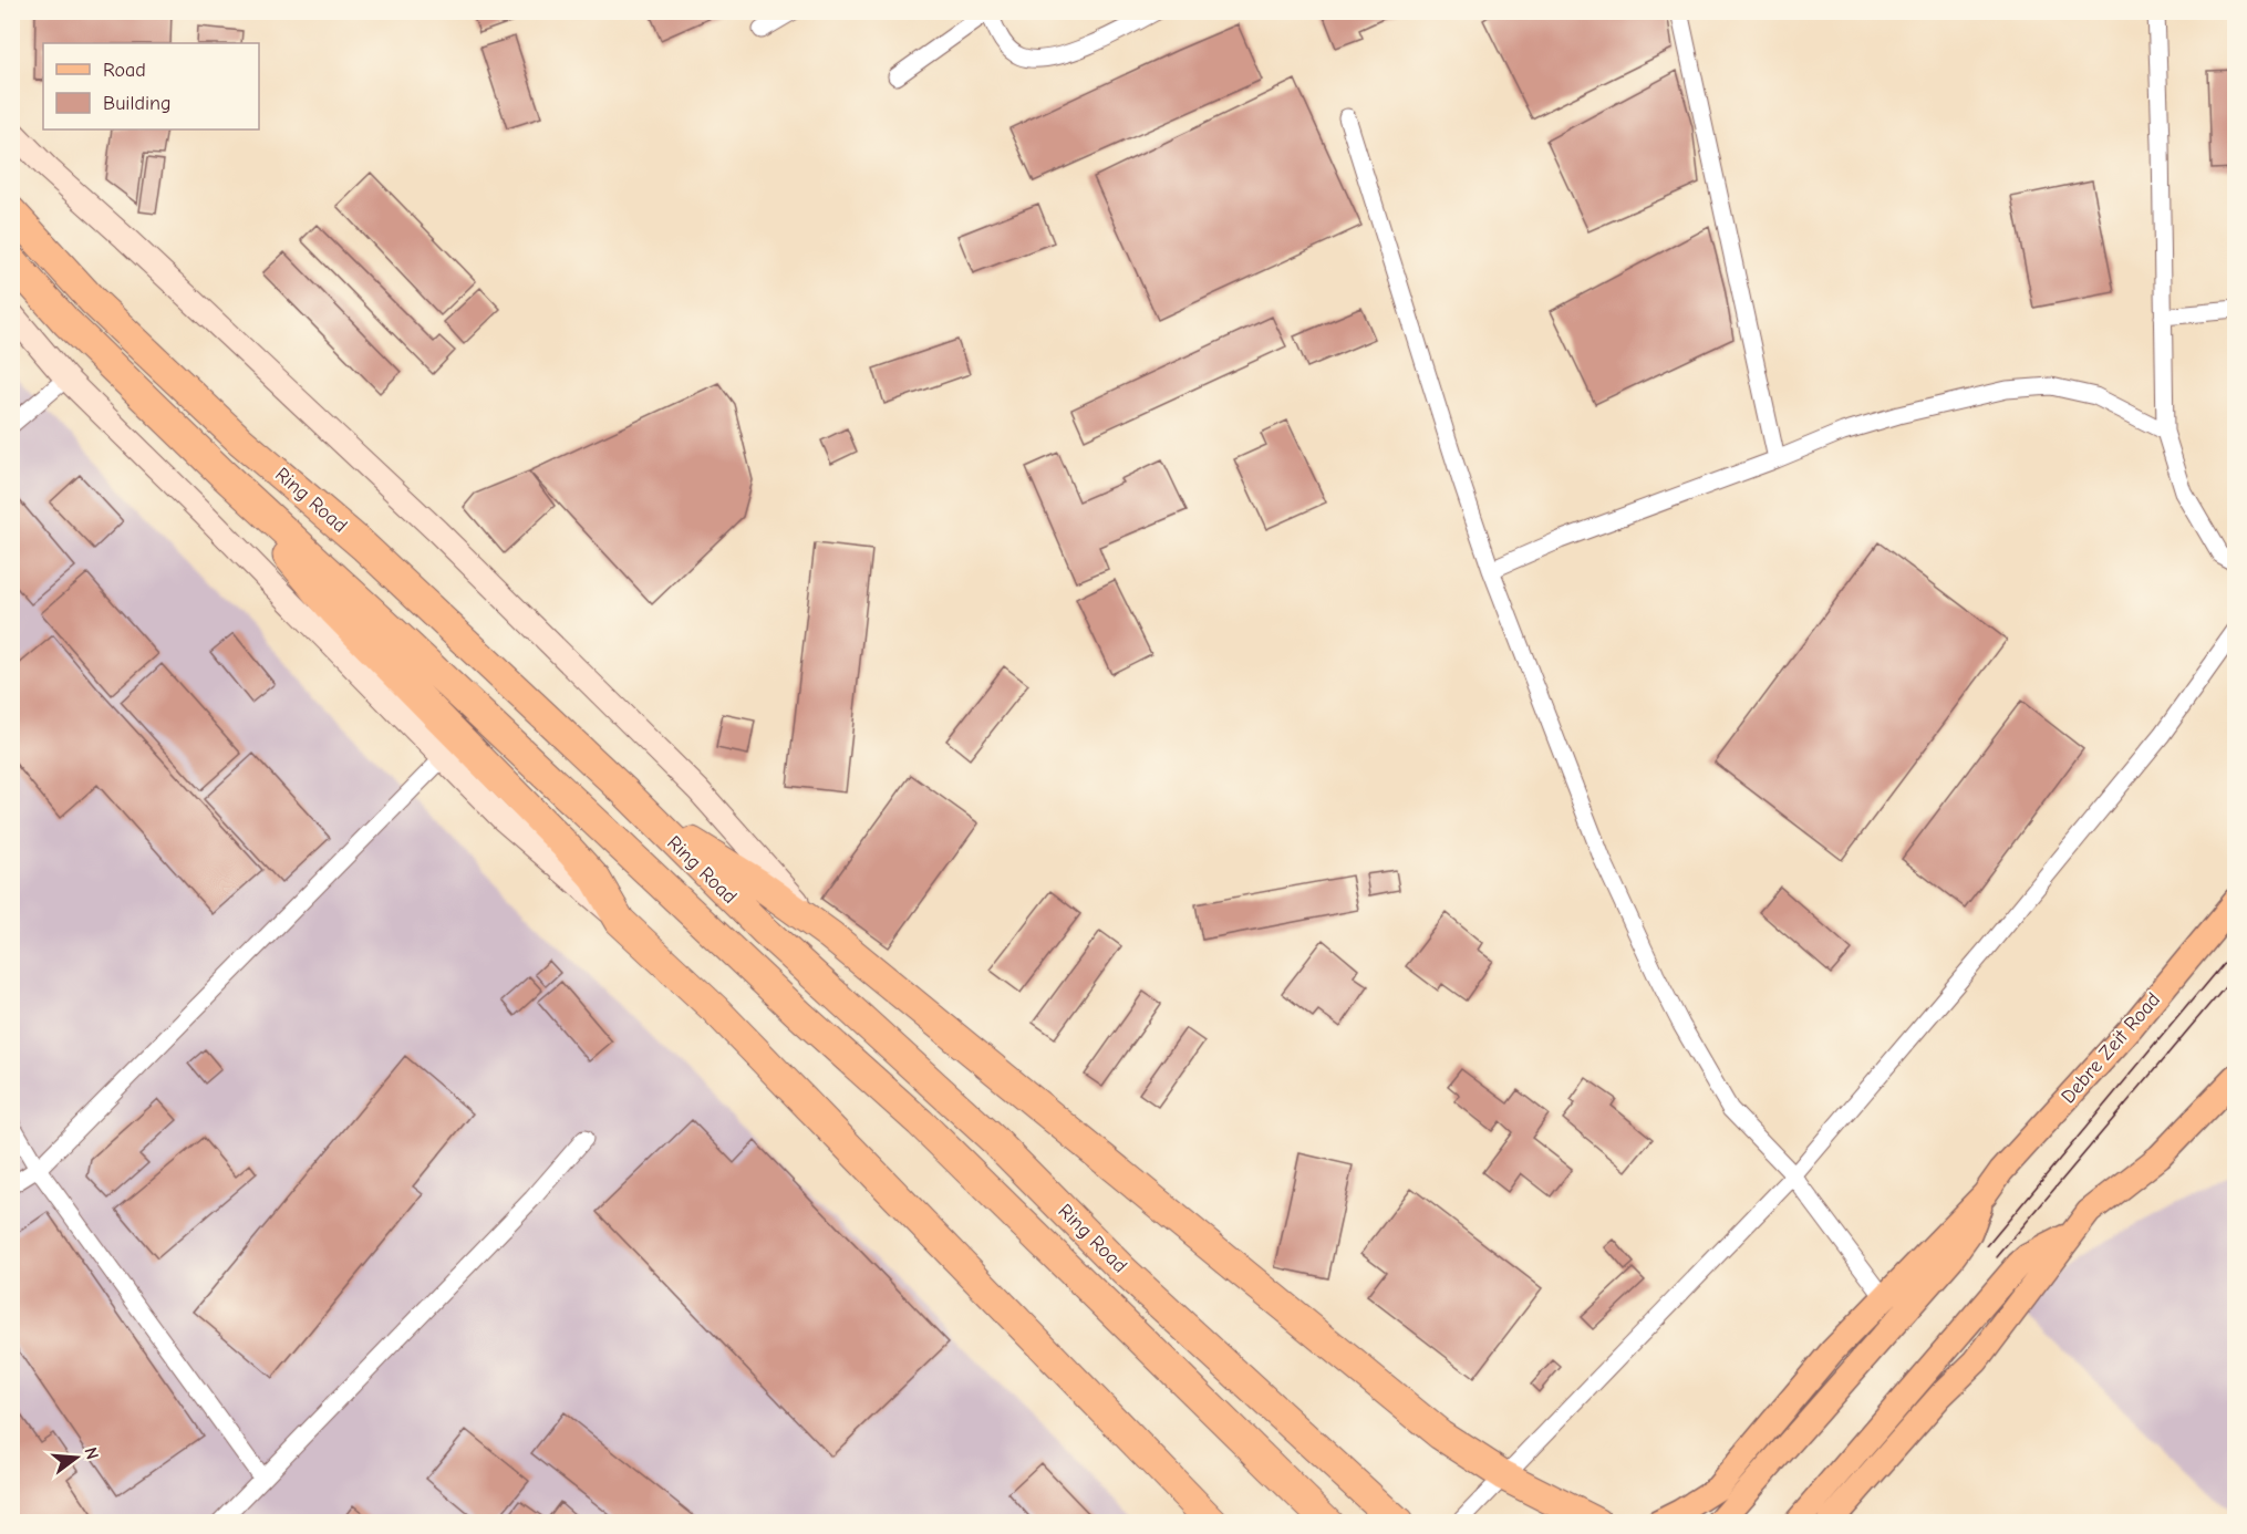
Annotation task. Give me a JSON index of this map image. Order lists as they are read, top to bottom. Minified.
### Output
{"streets":{"highway":["Ring Road"],"main road":["Debre Zeit Road"]},"legend":["Road","Building"],"north":"right"}
